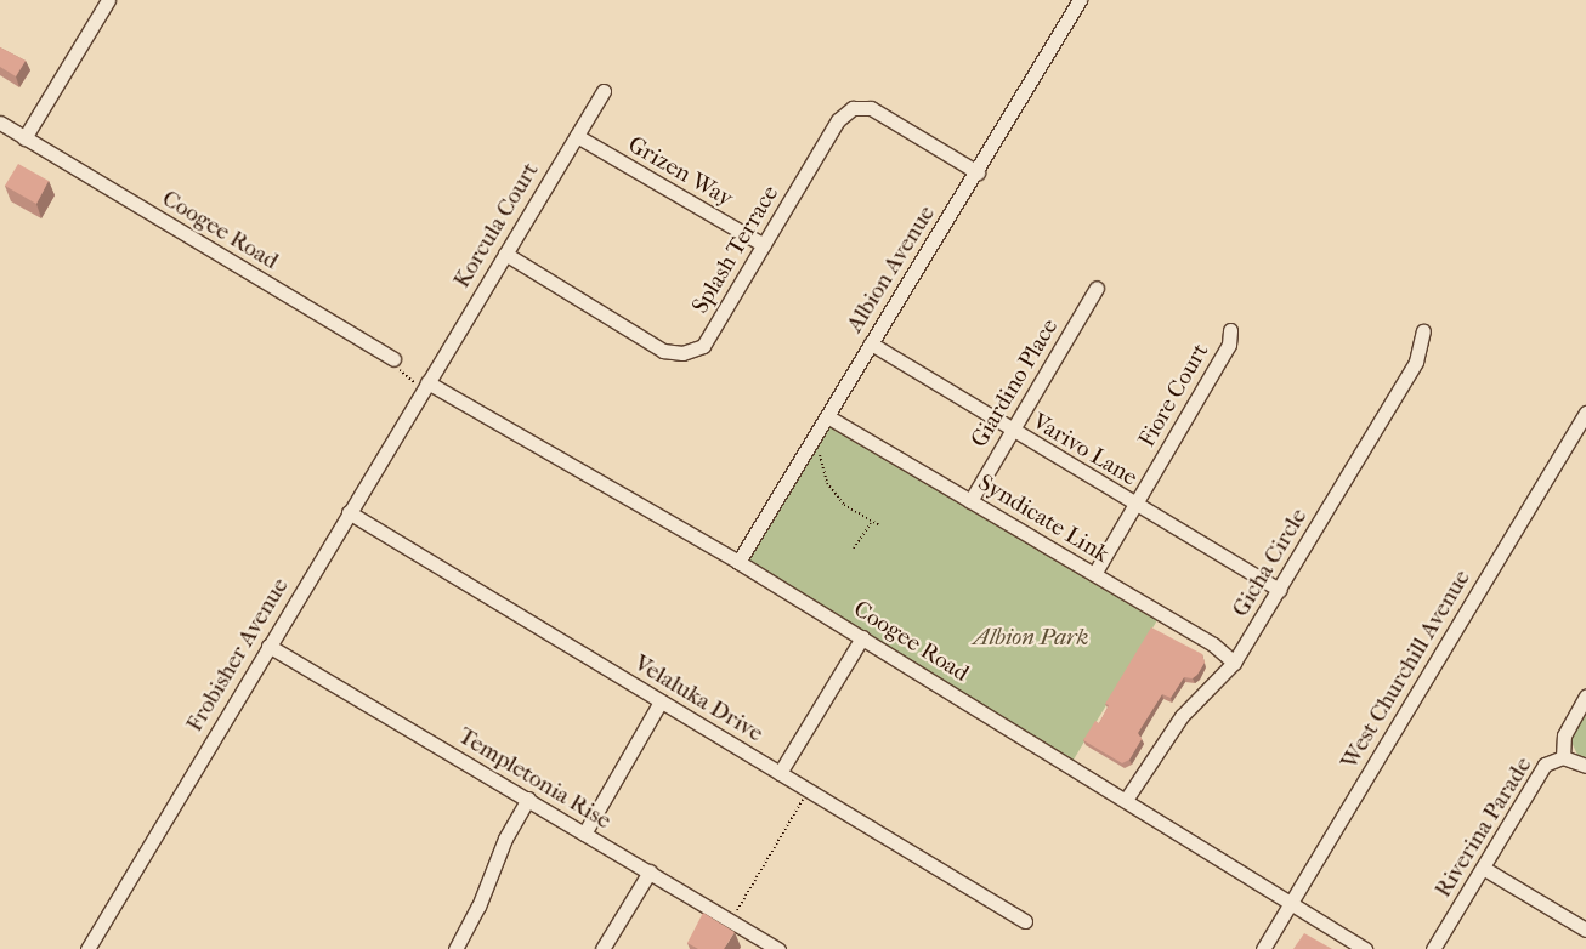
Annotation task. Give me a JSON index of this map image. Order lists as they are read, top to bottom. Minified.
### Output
{"streets":{"street":["Grizen Way","Korcula Court","Coogee Road","Splash Terrace","Albion Avenue","Giardino Place","Fiore Court","Varivo Lane","Syndicate Link","Gicha Circle","Frobisher Avenue","West Churchill Avenue","Velaluka Drive","Templetonia Rise","Riverina Parade"]},"crossings":[["Grizen Way","Korcula Court"],["Grizen Way","Splash Terrace"],["Korcula Court","Coogee Road"],["Korcula Court","Splash Terrace"],["Korcula Court","Frobisher Avenue"],["Coogee Road","Albion Avenue"],["Coogee Road","Gicha Circle"],["Coogee Road","Frobisher Avenue"],["Coogee Road","West Churchill Avenue"],["Splash Terrace","Albion Avenue"],["Albion Avenue","Varivo Lane"],["Albion Avenue","Syndicate Link"],["Giardino Place","Varivo Lane"],["Giardino Place","Syndicate Link"],["Fiore Court","Varivo Lane"],["Fiore Court","Syndicate Link"],["Varivo Lane","Gicha Circle"],["Syndicate Link","Gicha Circle"],["Frobisher Avenue","Velaluka Drive"],["Frobisher Avenue","Templetonia Rise"]],"parks":["Albion Park"]}
